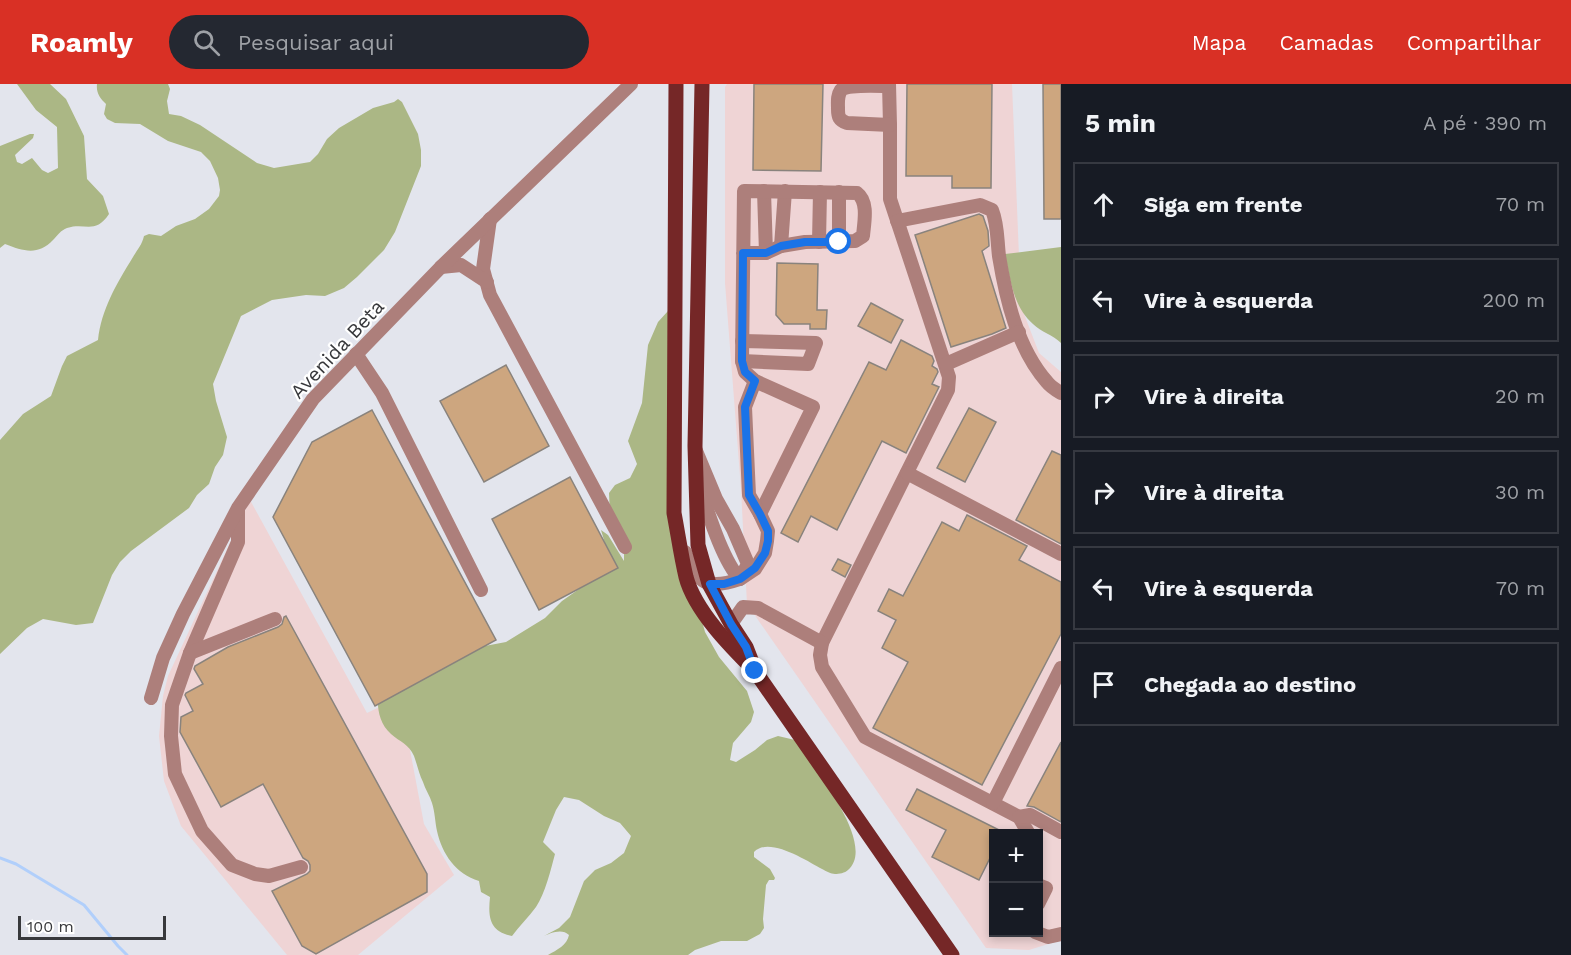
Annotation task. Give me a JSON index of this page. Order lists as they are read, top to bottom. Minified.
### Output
{"streets":{"street":["Avenida Beta"]},"scale_bar":"100 m","page":{"header":"Roamly","search":"Pesquisar aqui","nav":["Mapa","Camadas","Compartilhar"],"heading":["5 min","A pé · 390 m"],"list":[["Siga em frente","70 m"],["Vire à esquerda","200 m"],["Vire à direita","20 m"],["Vire à direita","30 m"],["Vire à esquerda","70 m"],"Chegada ao destino"],"map_buttons":["+","−"],"scale":"100 m"}}
